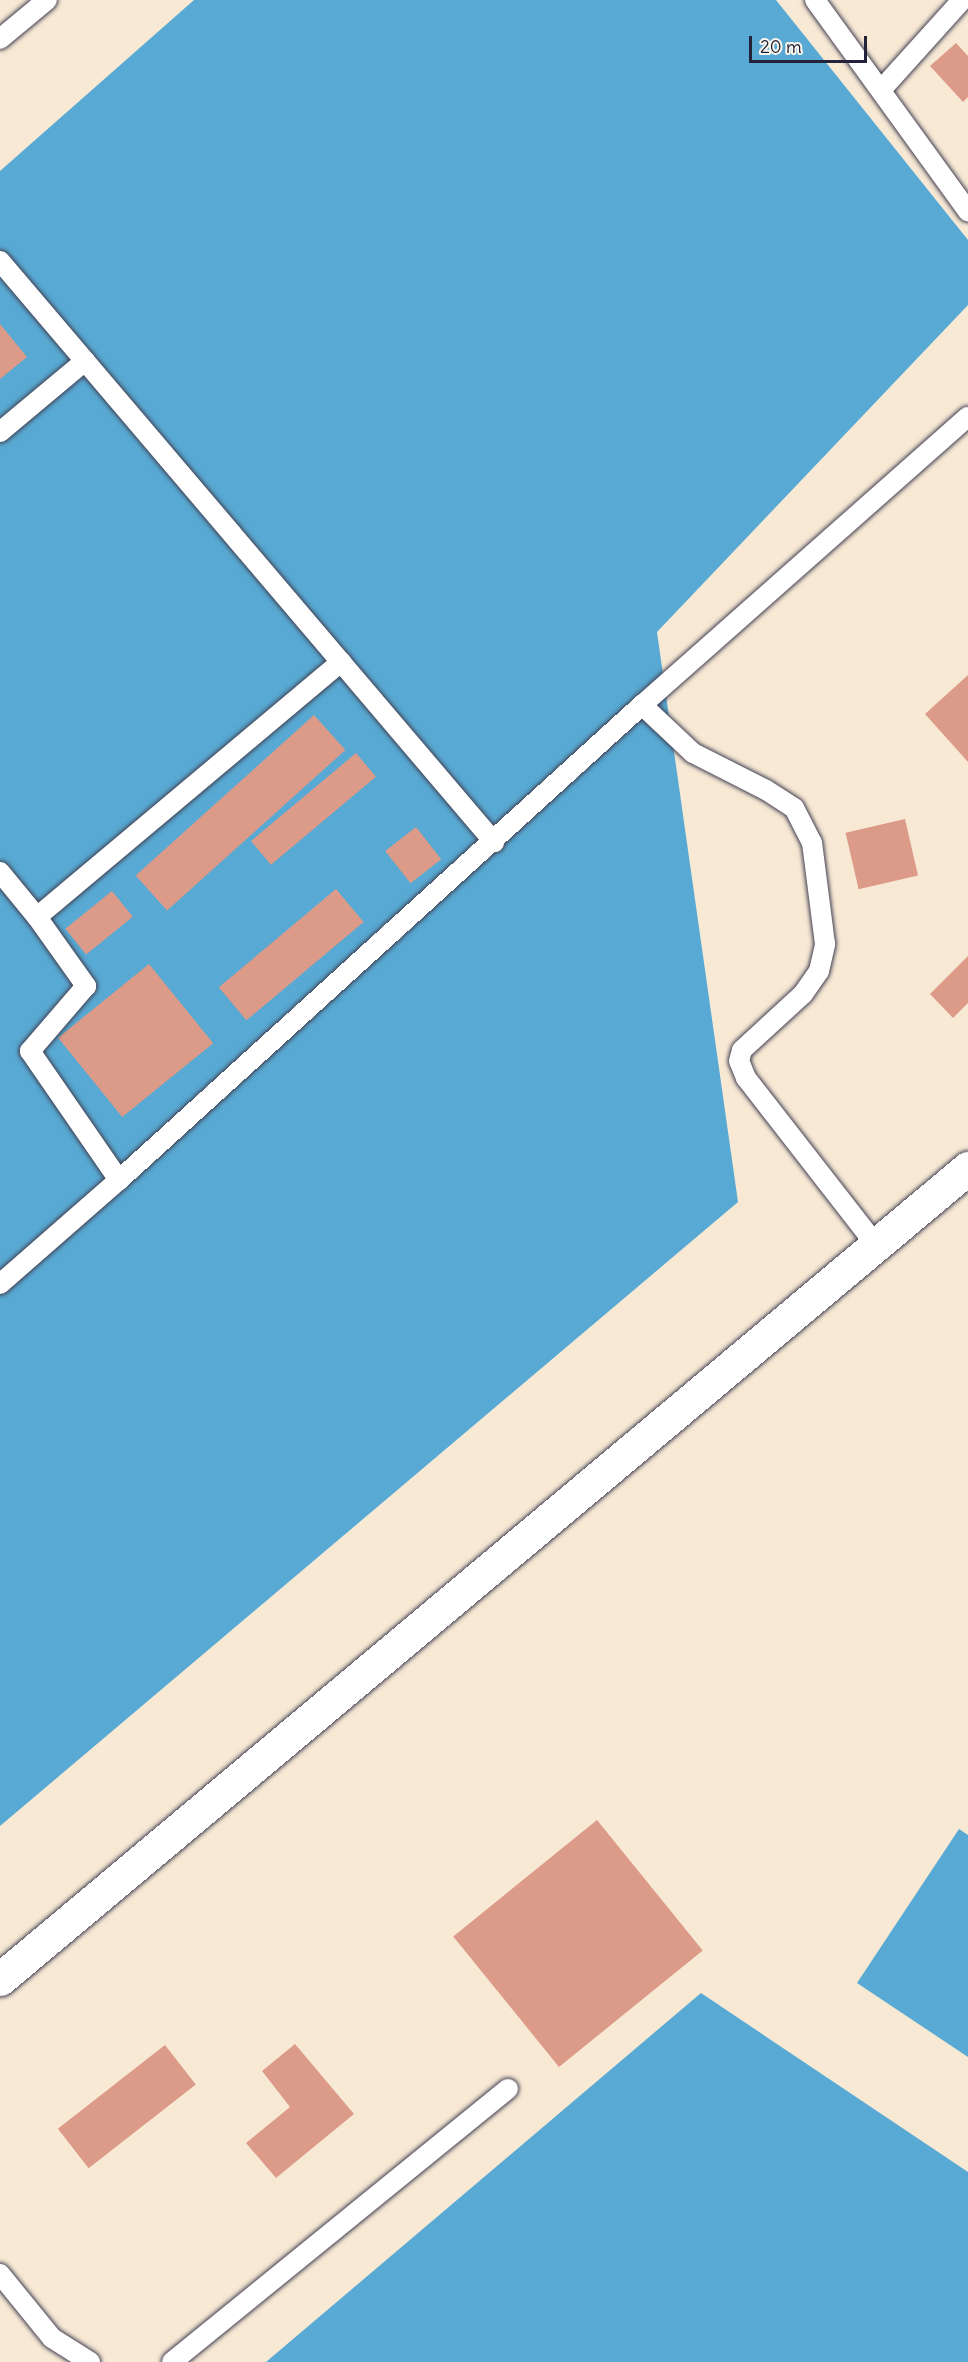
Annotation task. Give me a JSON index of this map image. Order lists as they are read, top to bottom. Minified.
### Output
{"scale_bar":"20 m"}
